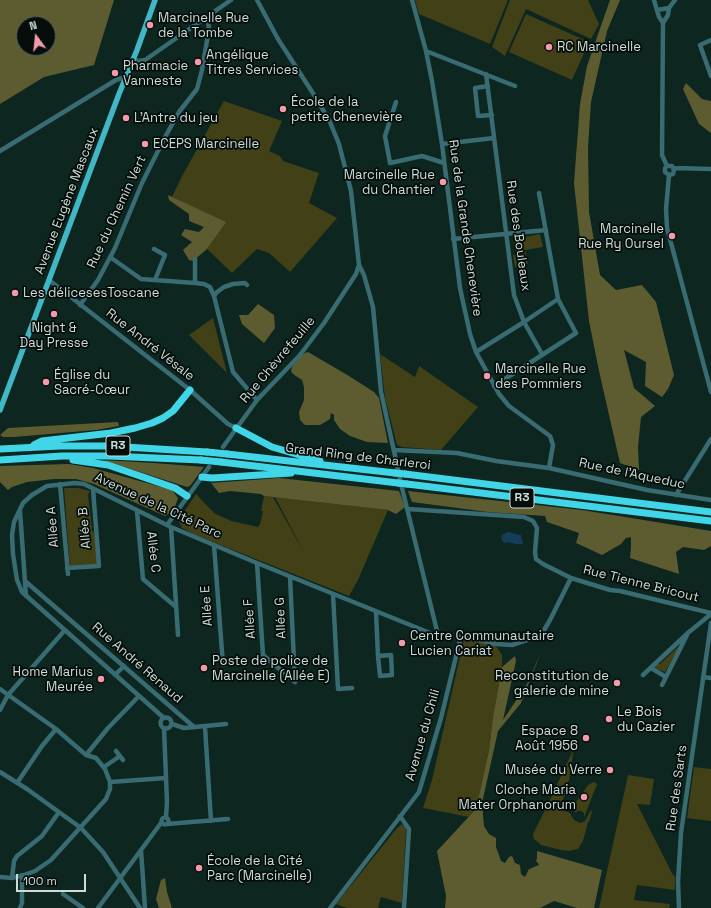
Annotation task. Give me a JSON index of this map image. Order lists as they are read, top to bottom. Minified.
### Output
{"streets":{"highway":["R3","Grand Ring de Charleroi"],"main road":["Avenue Eugène Mascaux"],"street":["Rue du Chemin Vert","Rue de la Grande Chenevière","Rue des Bouleaux","Rue André Vésale","Rue Chèvrefeuille","Rue de l'Aqueduc","Avenue de la Cité Parc","Allée A","Allée B","Allée C","Rue Tienne Bricout","Allée E","Allée G","Allée F","Rue André Renaud","Avenue du Chili","Rue des Sarts"]},"crossings":[["Avenue Eugène Mascaux","Rue André Vésale"],["Rue du Chemin Vert","Rue André Vésale"],["Rue de la Grande Chenevière","Rue de l'Aqueduc"],["Rue André Vésale","Rue Chèvrefeuille"],["Avenue de la Cité Parc","Allée A"],["Avenue de la Cité Parc","Allée B"],["Avenue de la Cité Parc","Allée C"],["Avenue de la Cité Parc","Rue Tienne Bricout"],["Avenue de la Cité Parc","Allée E"],["Avenue de la Cité Parc","Allée G"],["Avenue de la Cité Parc","Allée F"],["Allée A","Allée B"],["Rue Tienne Bricout","Avenue du Chili"],["Allée G","Allée F"]],"places":["Marcinelle Rue de la Tombe","RC Marcinelle","Angélique Titres Services","Pharmacie Vanneste","École de la petite Chenevière","L'Antre du jeu","ECEPS Marcinelle","Marcinelle Rue du Chantier","Marcinelle Rue Ry Oursel","Les délicesesToscane","Night & Day Presse","Marcinelle Rue des Pommiers","Église du Sacré-Cœur","Centre Communautaire Lucien Cariat","Poste de police de Marcinelle (Allée E)","Home Marius Meurée","Reconstitution de galerie de mine","Le Bois du Cazier","Espace 8 Août 1956","Musée du Verre","Cloche Maria Mater Orphanorum","École de la Cité Parc (Marcinelle)"],"scale_bar":"100 m","north":"top"}
